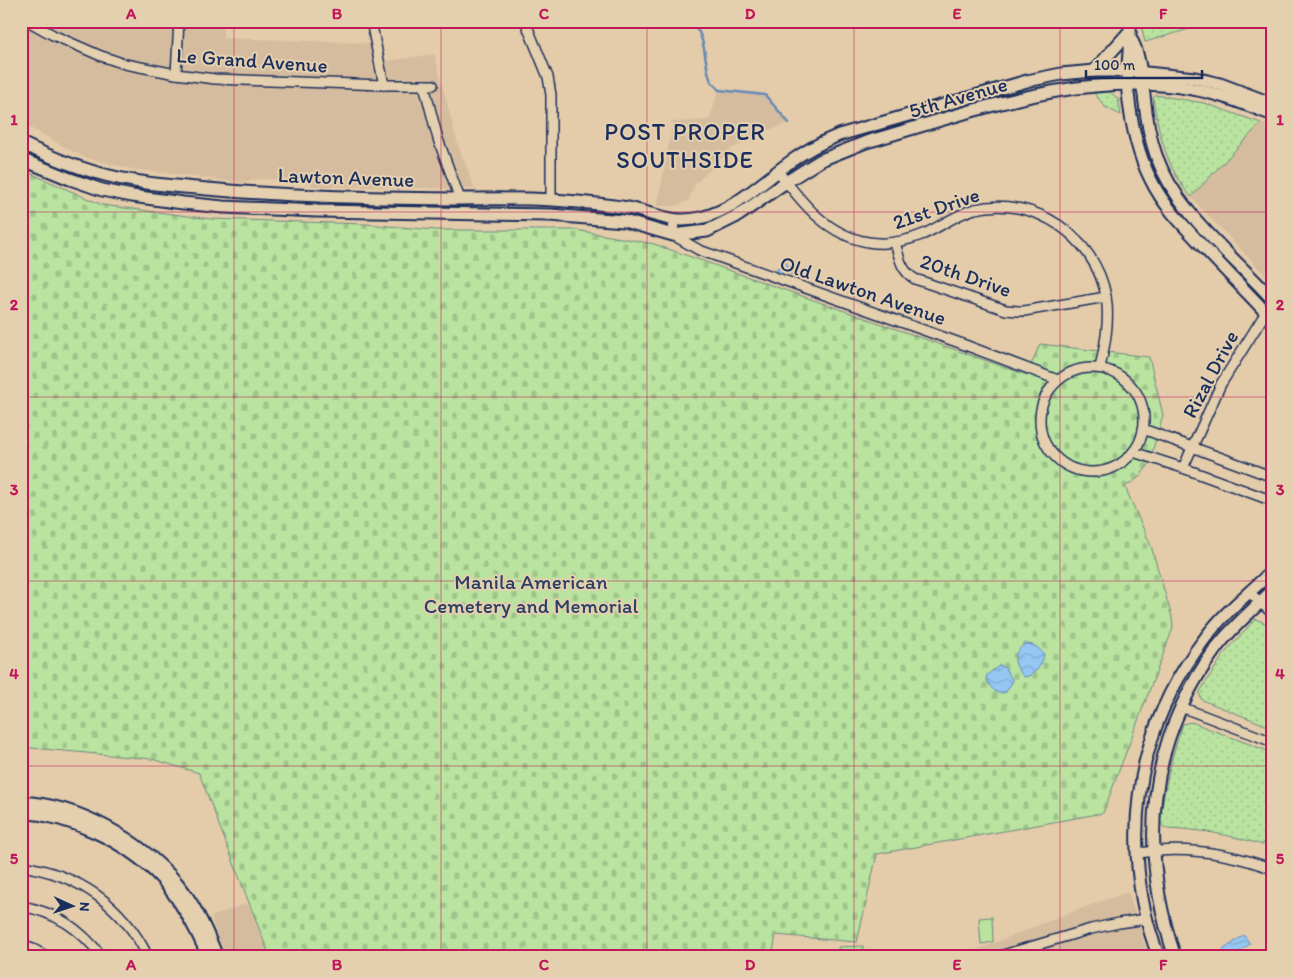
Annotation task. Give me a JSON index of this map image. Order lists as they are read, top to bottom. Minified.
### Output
{"streets":{"main road":["5th Avenue","Lawton Avenue"],"street":["Le Grand Avenue","21st Drive","20th Drive","Old Lawton Avenue","Rizal Drive"]},"crossings":[["Le Grand Avenue","Lawton Avenue"],["5th Avenue","Lawton Avenue"],["5th Avenue","21st Drive"],["5th Avenue","Old Lawton Avenue"],["Lawton Avenue","Old Lawton Avenue"],["21st Drive","20th Drive"],["21st Drive","Old Lawton Avenue"]],"districts":["POST PROPER SOUTHSIDE"],"parks":["Manila American Cemetery and Memorial"],"scale_bar":"100 m","north":"right","grid":{"columns":["A","B","C","D","E","F"],"rows":["1","2","3","4","5"]}}
